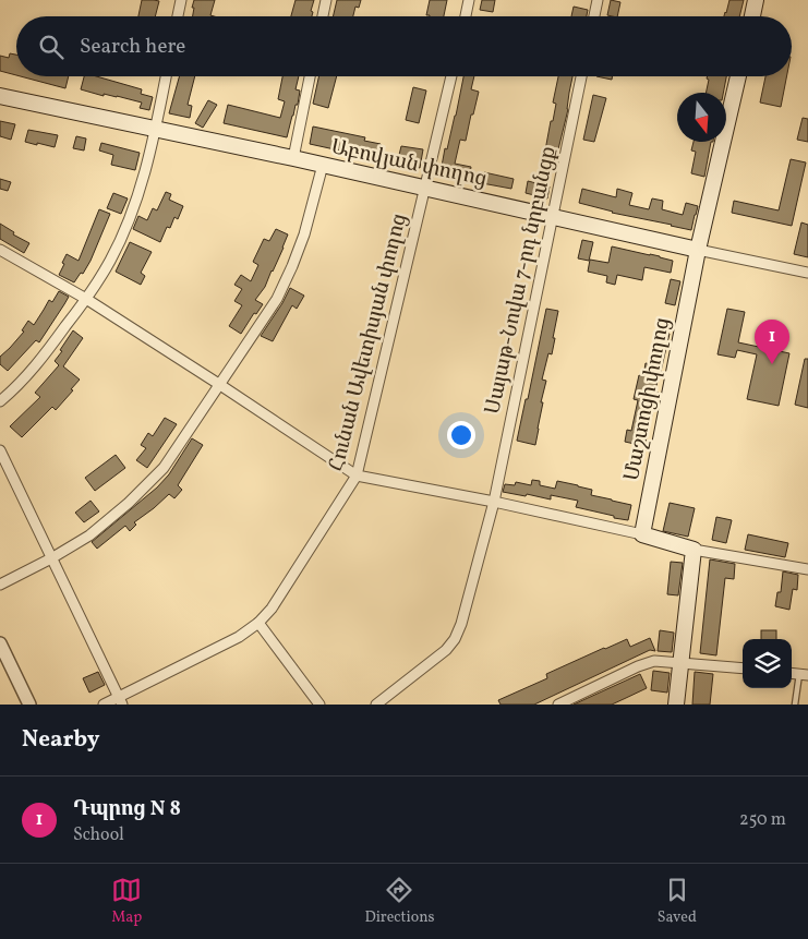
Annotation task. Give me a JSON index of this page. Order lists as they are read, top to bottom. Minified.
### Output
{"streets":{"main road":["Աբովյան փողոց","Մաշտոցի փողոց"],"street":["Սայաթ-Նովա 7-րդ նրբանցք","Հունան Ավետիսյան փողոց"]},"crossings":[["Աբովյան փողոց","Սայաթ-Նովա 7-րդ նրբանցք"],["Աբովյան փողոց","Հունան Ավետիսյան փողոց"],["Աբովյան փողոց","Մաշտոցի փողոց"]],"north":"bottom","page":{"search":"Search here","pins":"1","heading":"Nearby","list":[{"mark":"1","name":"Դպրոց N 8","note":"School","value":"250 m"}],"nav":["Map","Directions","Saved"]}}
